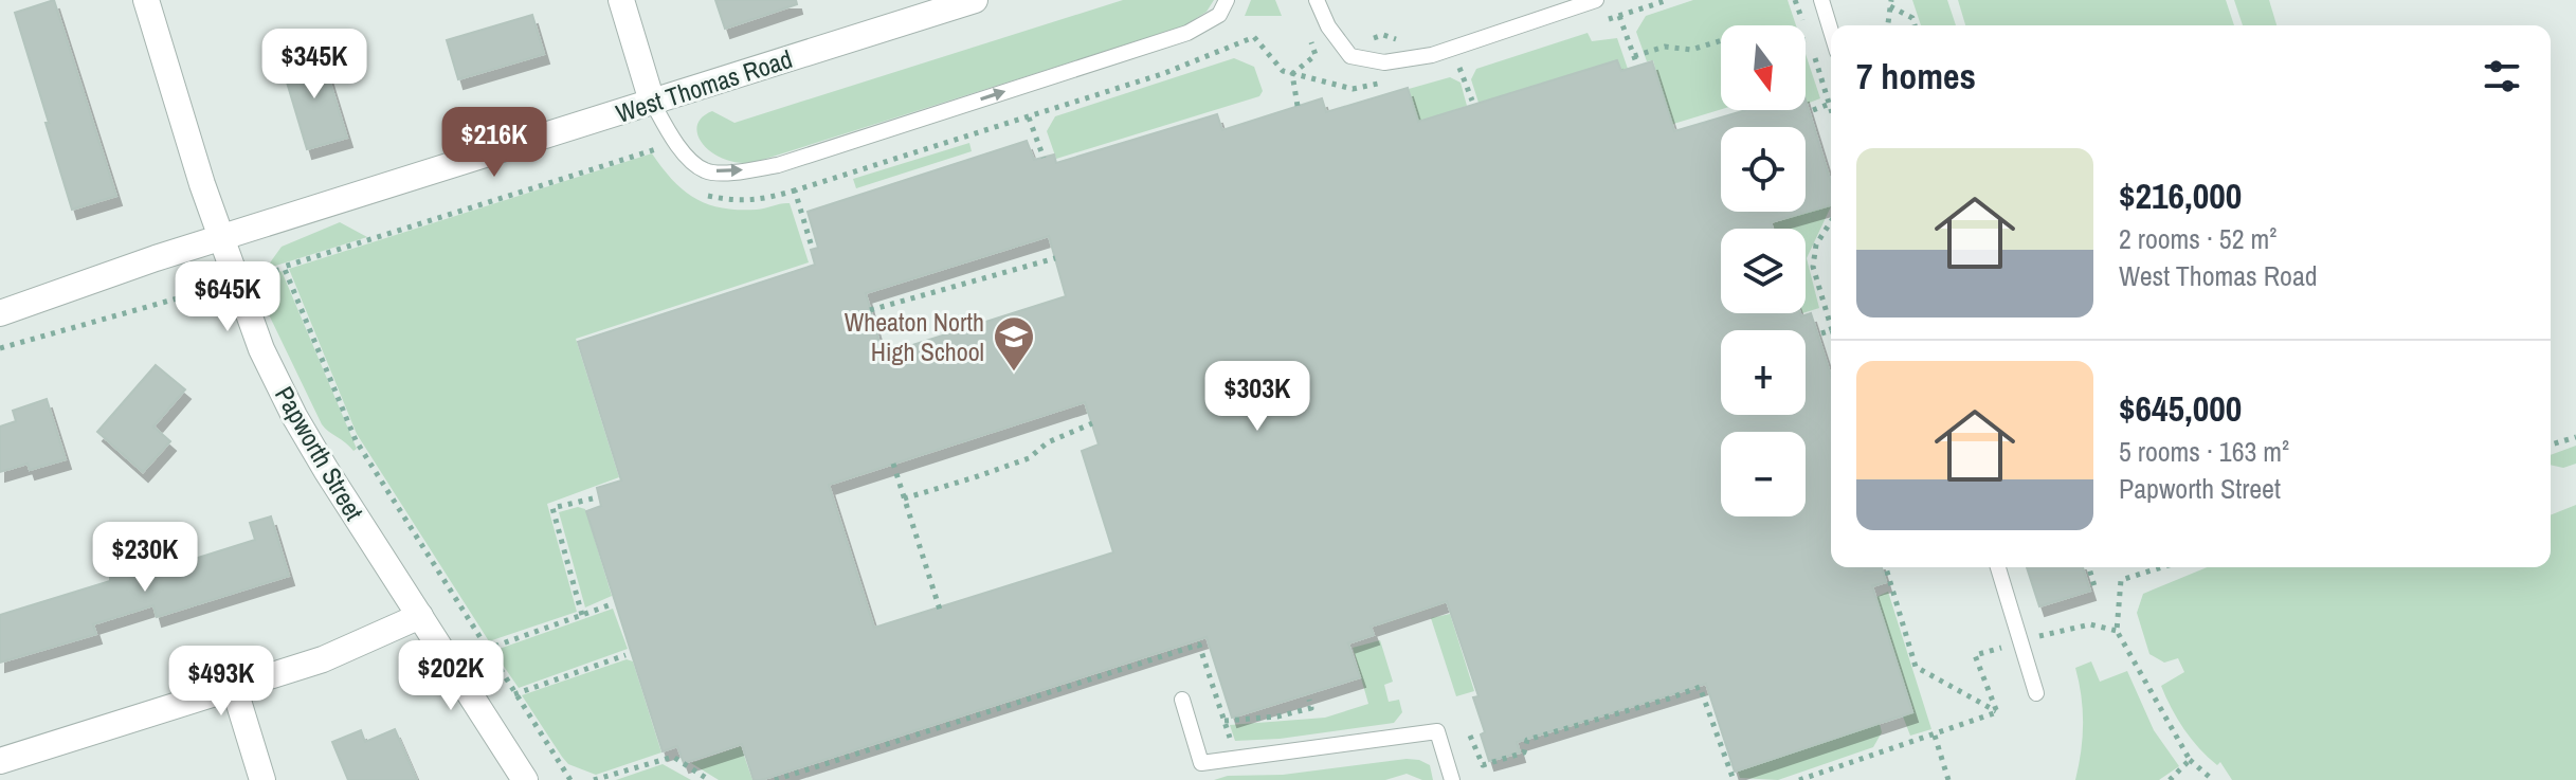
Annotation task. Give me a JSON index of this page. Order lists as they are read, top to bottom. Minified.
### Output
{"streets":{"street":["West Thomas Road","Papworth Street"]},"crossings":[["West Thomas Road","Papworth Street"]],"places":{"school or university":["Wheaton North High School"]},"north":"bottom","page":{"map_buttons":["+","−"],"heading":"7 homes","price":["$345K","$216K","$645K","$303K","$230K","$202K","$493K"],"list":[{"name":"$216,000","note":"2 rooms · 52 m² · West Thomas Road"},{"name":"$645,000","note":"5 rooms · 163 m² · Papworth Street"}]}}
